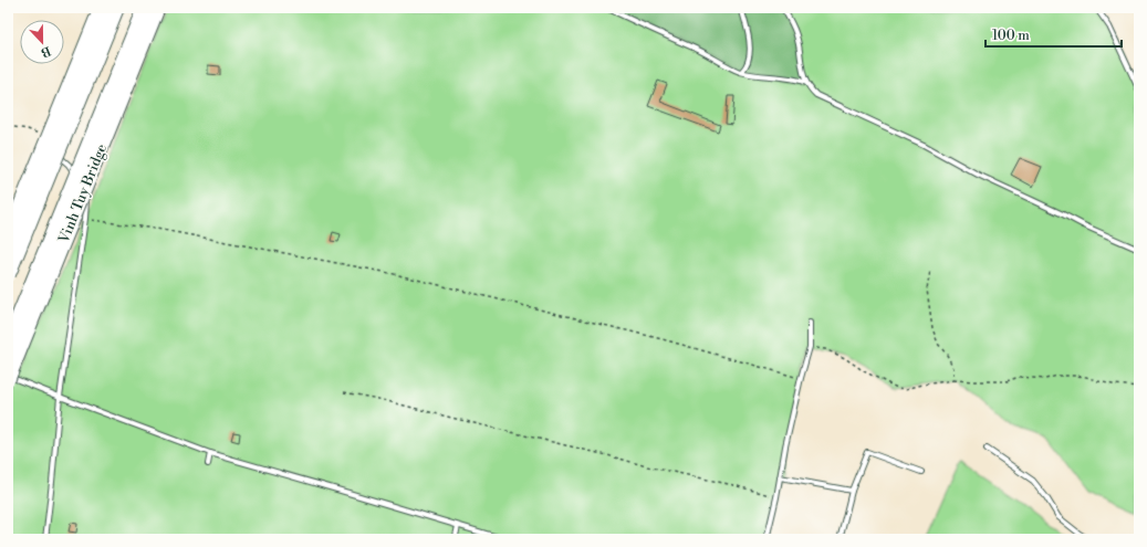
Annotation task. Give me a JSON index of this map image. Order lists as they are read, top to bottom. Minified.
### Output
{"streets":{"highway":["Vinh Tuy Bridge"]},"scale_bar":"100 m","north":"bottom"}
